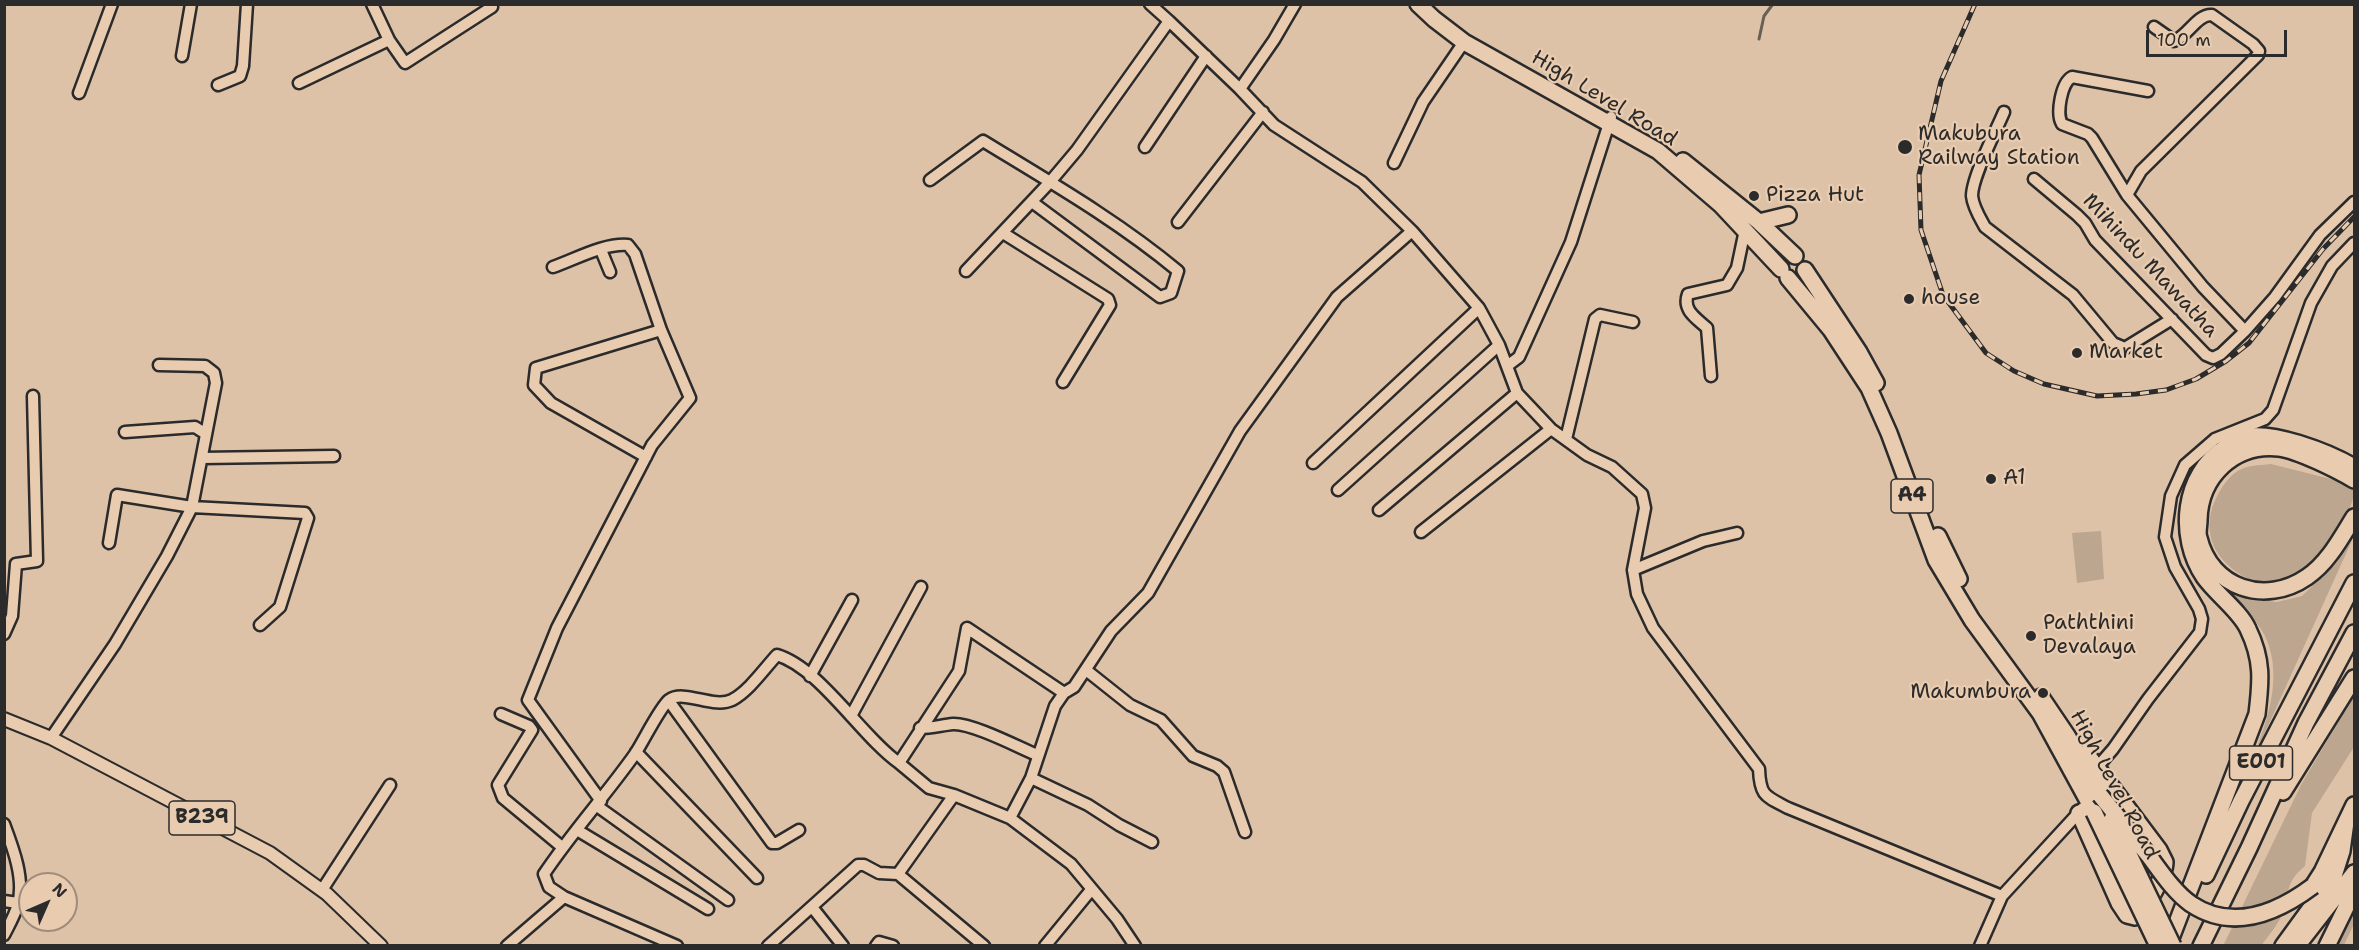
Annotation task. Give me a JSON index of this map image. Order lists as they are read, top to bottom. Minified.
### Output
{"streets":{"highway":["High Level Road","A4","E001"],"main road":["B239"],"street":["Mihindu Mawatha"]},"crossings":[["High Level Road","E001"]],"places":["Makubura Railway Station","Pizza Hut","house","Market","A1","Paththini Devalaya","Makumbura"],"scale_bar":"100 m","north":"top right"}
